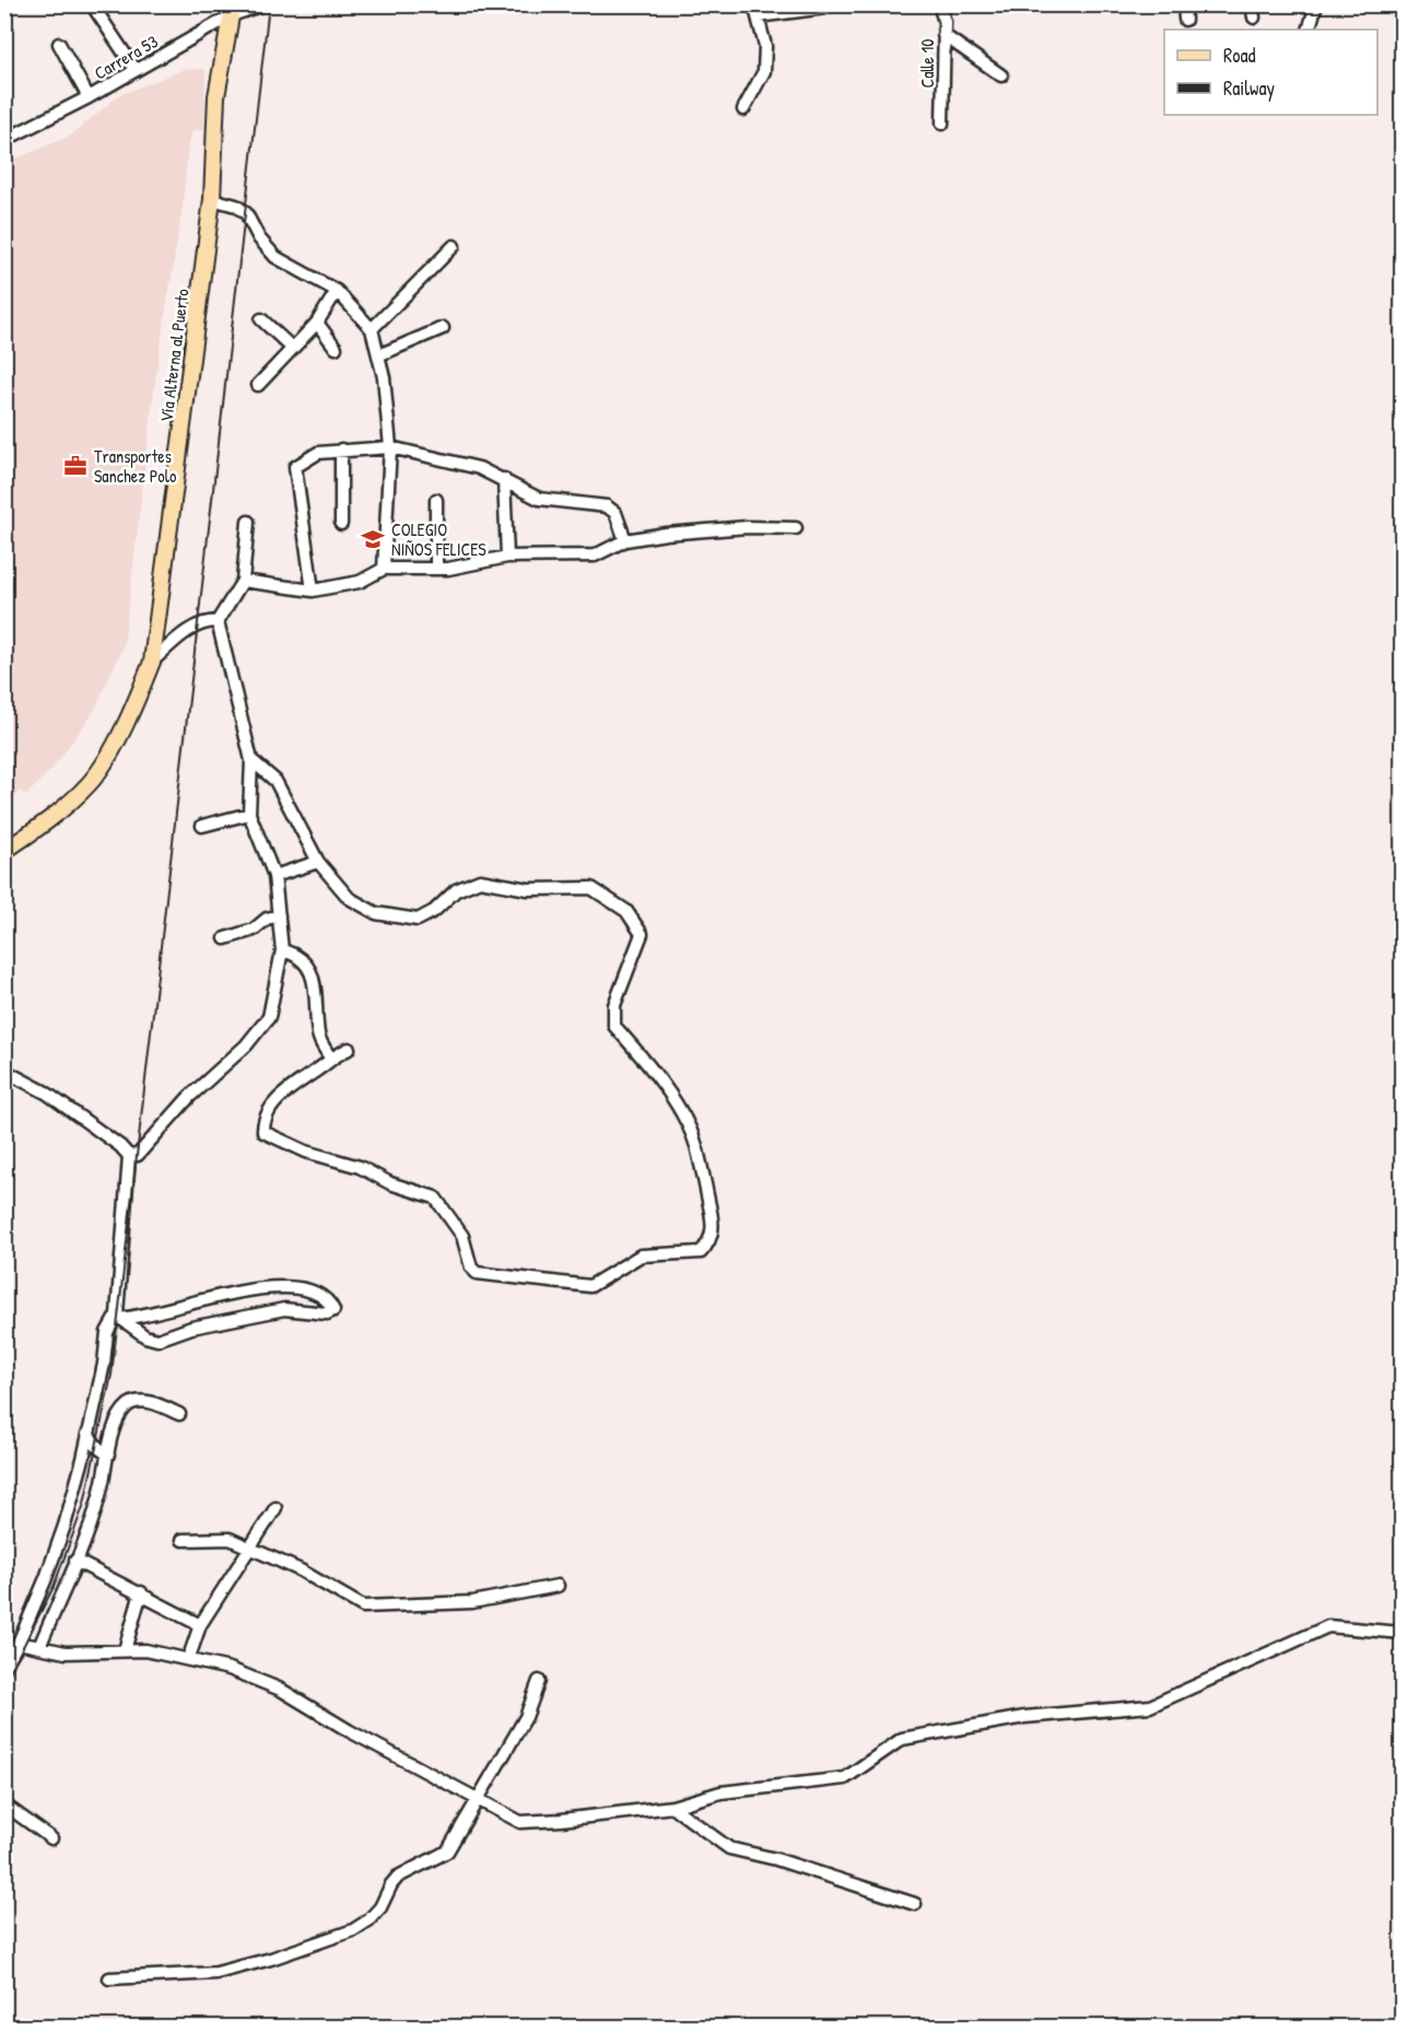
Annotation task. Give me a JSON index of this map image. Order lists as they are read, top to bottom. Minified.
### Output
{"streets":{"main road":["Vía Alterna al Puerto"],"street":["Carrera 53","Calle 10"]},"crossings":[["Carrera 53","Vía Alterna al Puerto"]],"places":{"office":["Transportes Sanchez Polo"],"school or university":["COLEGIO NIÑOS FELICES"]},"legend":["Road","Railway"]}
